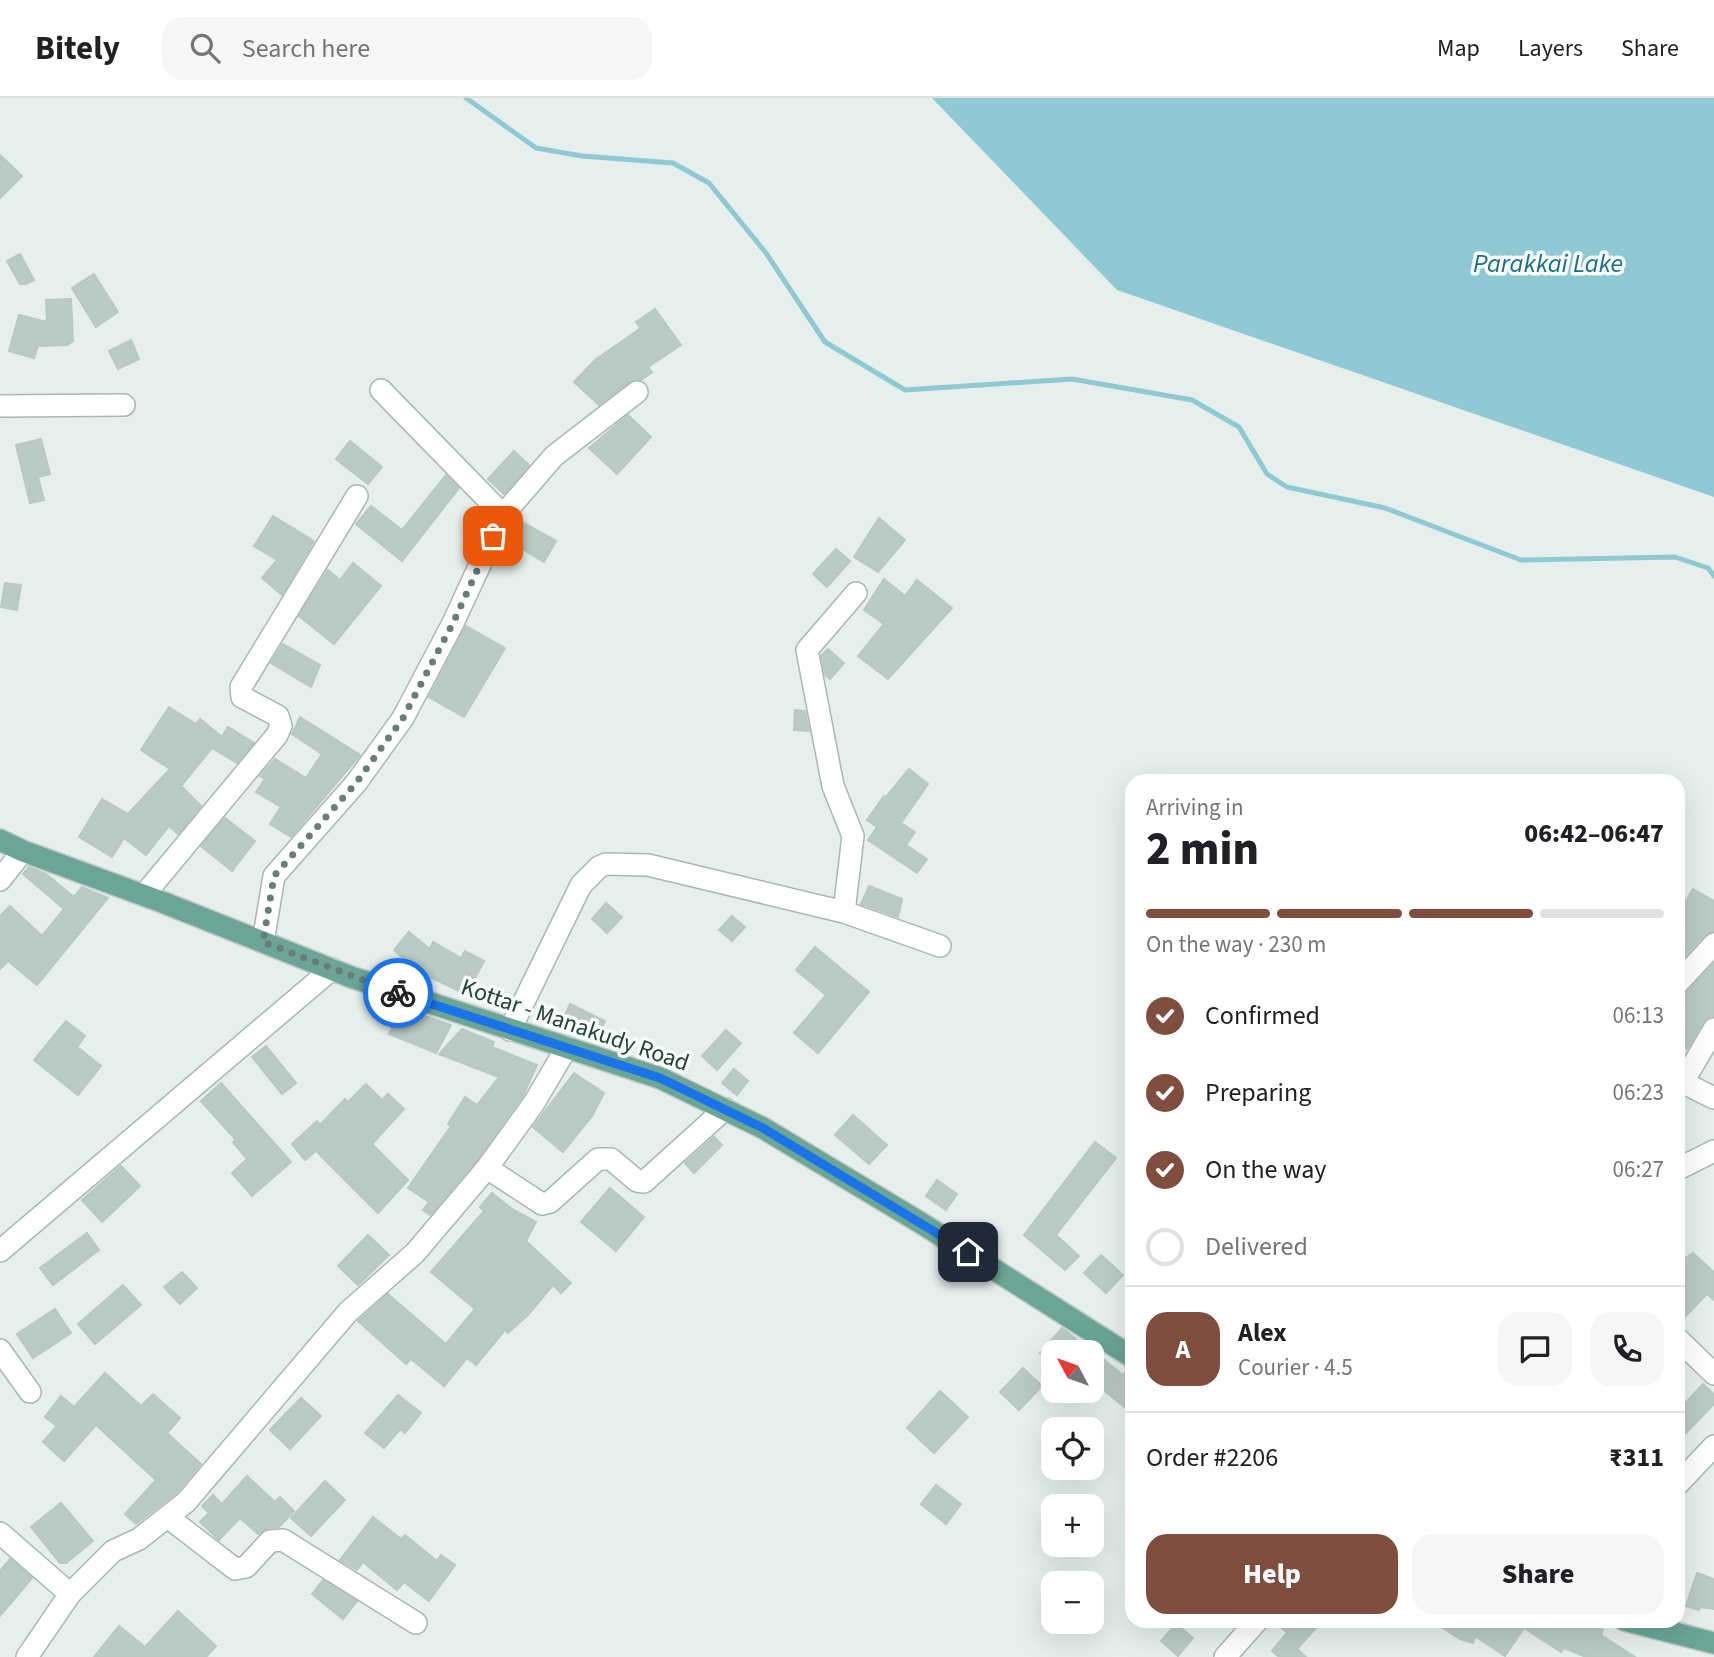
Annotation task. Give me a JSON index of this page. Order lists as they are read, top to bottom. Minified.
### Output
{"streets":{"main road":["Kottar - Manakudy Road"]},"water":["Parakkai Lake"],"north":"top left","page":{"header":"Bitely","search":"Search here","nav":["Map","Layers","Share"],"heading":["2 min","Arriving in","06:42–06:47"],"panel":["Alex","Courier · 4.5","Order #2206","₹311"],"bar":"On the way · 230 m","list":[["Confirmed","06:13"],["Preparing","06:23"],["On the way","06:27"],"Delivered"],"round":"A","map_buttons":["+","−"],"buttons":["Help","Share"]}}
